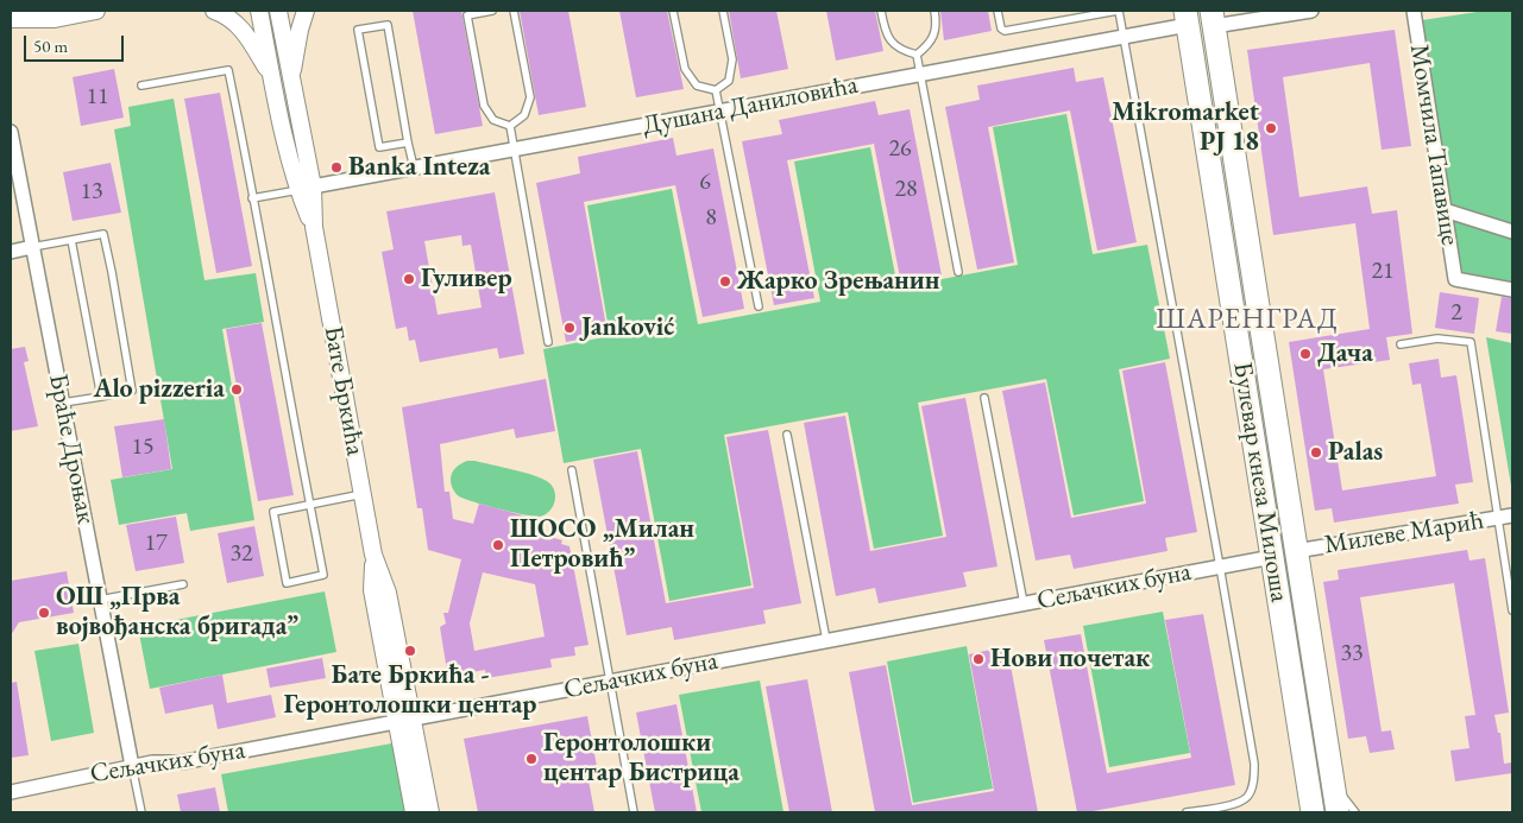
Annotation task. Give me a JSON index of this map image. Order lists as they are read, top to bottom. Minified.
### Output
{"streets":{"main road":["Булевар кнеза Милоша"],"street":["Душана Даниловића","Момчила Тапавице","Бате Бркића","Браће Дроњак","Милеве Марић","Сељачких буна"]},"crossings":[["Душана Даниловића","Бате Бркића"],["Душана Даниловића","Булевар кнеза Милоша"],["Бате Бркића","Сељачких буна"],["Браће Дроњак","Сељачких буна"],["Булевар кнеза Милоша","Милеве Марић"],["Булевар кнеза Милоша","Сељачких буна"]],"districts":["ШАРЕНГРАД"],"places":["Mikromarket PJ 18","Banka Inteza","Гуливер","Жарко Зрењанин","Janković","Дача","Alo pizzeria","Palas","ШОСО „Милан Петровић”","ОШ „Прва војвођанска бригада”","Бате Бркића - Геронтолошки центар","Нови почетак","Геронтолошки центар Бистрица"],"house_numbers":["11","26","6","28","13","8","21","2","15","17","32","33"],"scale_bar":"50 m"}
